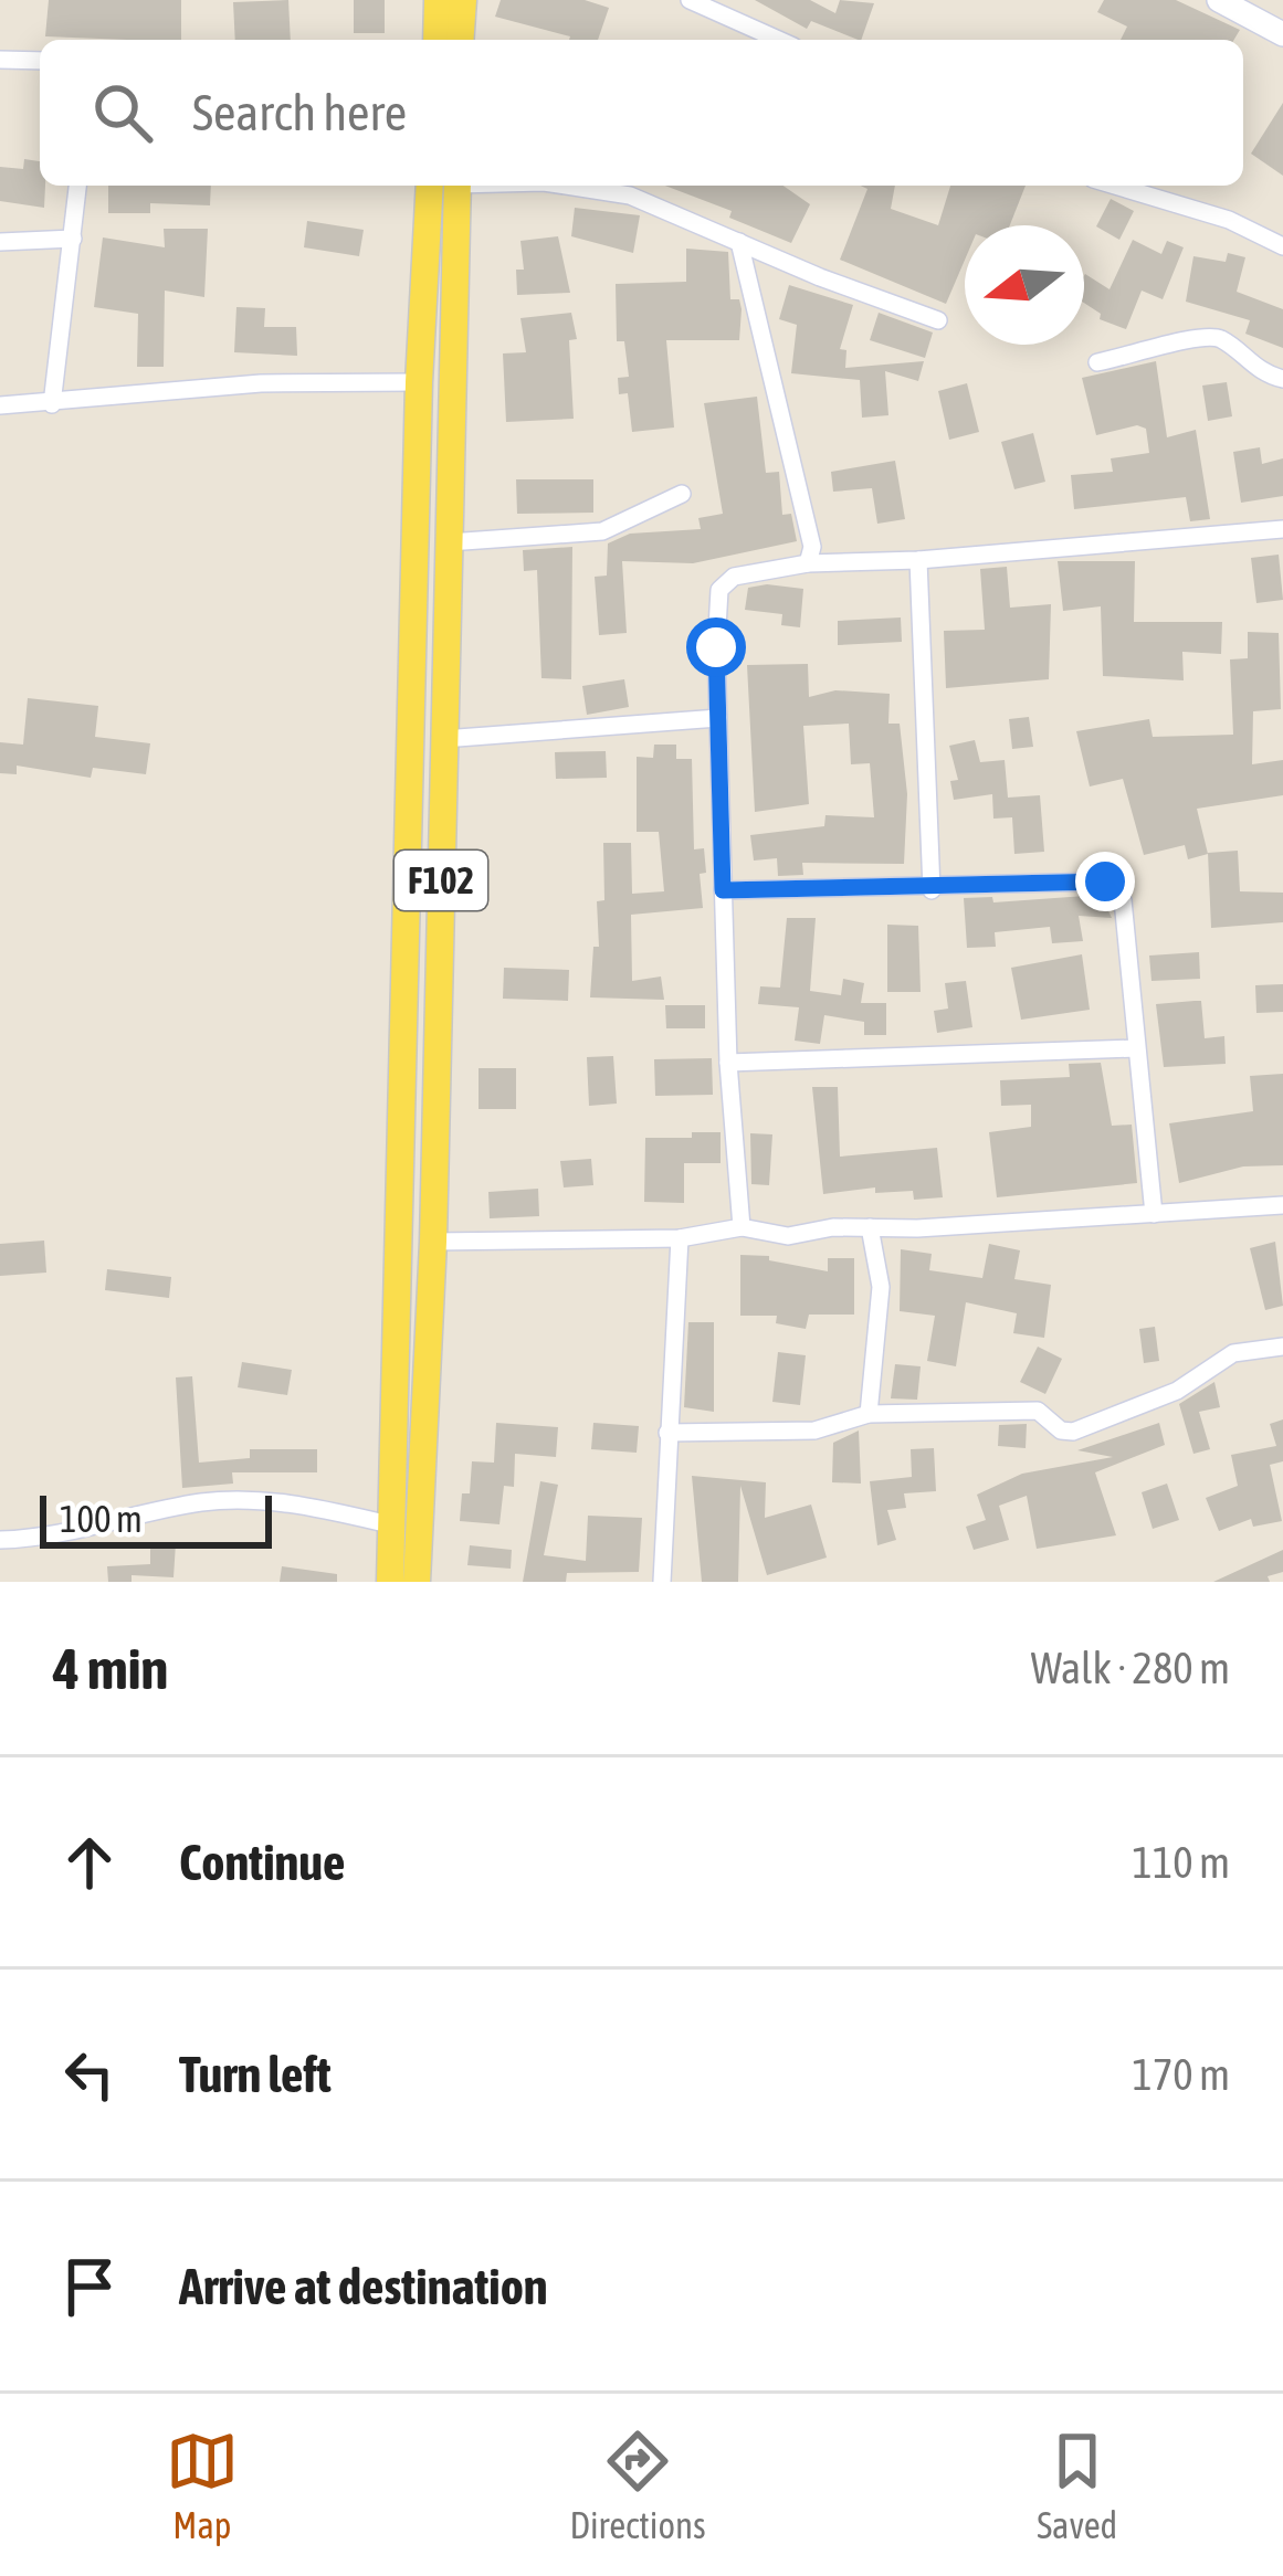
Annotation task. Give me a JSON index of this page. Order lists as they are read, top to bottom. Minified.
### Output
{"streets":{"main road":["F102"]},"scale_bar":"100 m","north":"left","page":{"search":"Search here","scale":"100 m","heading":["4 min","Walk · 280 m"],"list":[["Continue","110 m"],["Turn left","170 m"],"Arrive at destination"],"nav":["Map","Directions","Saved"]}}
